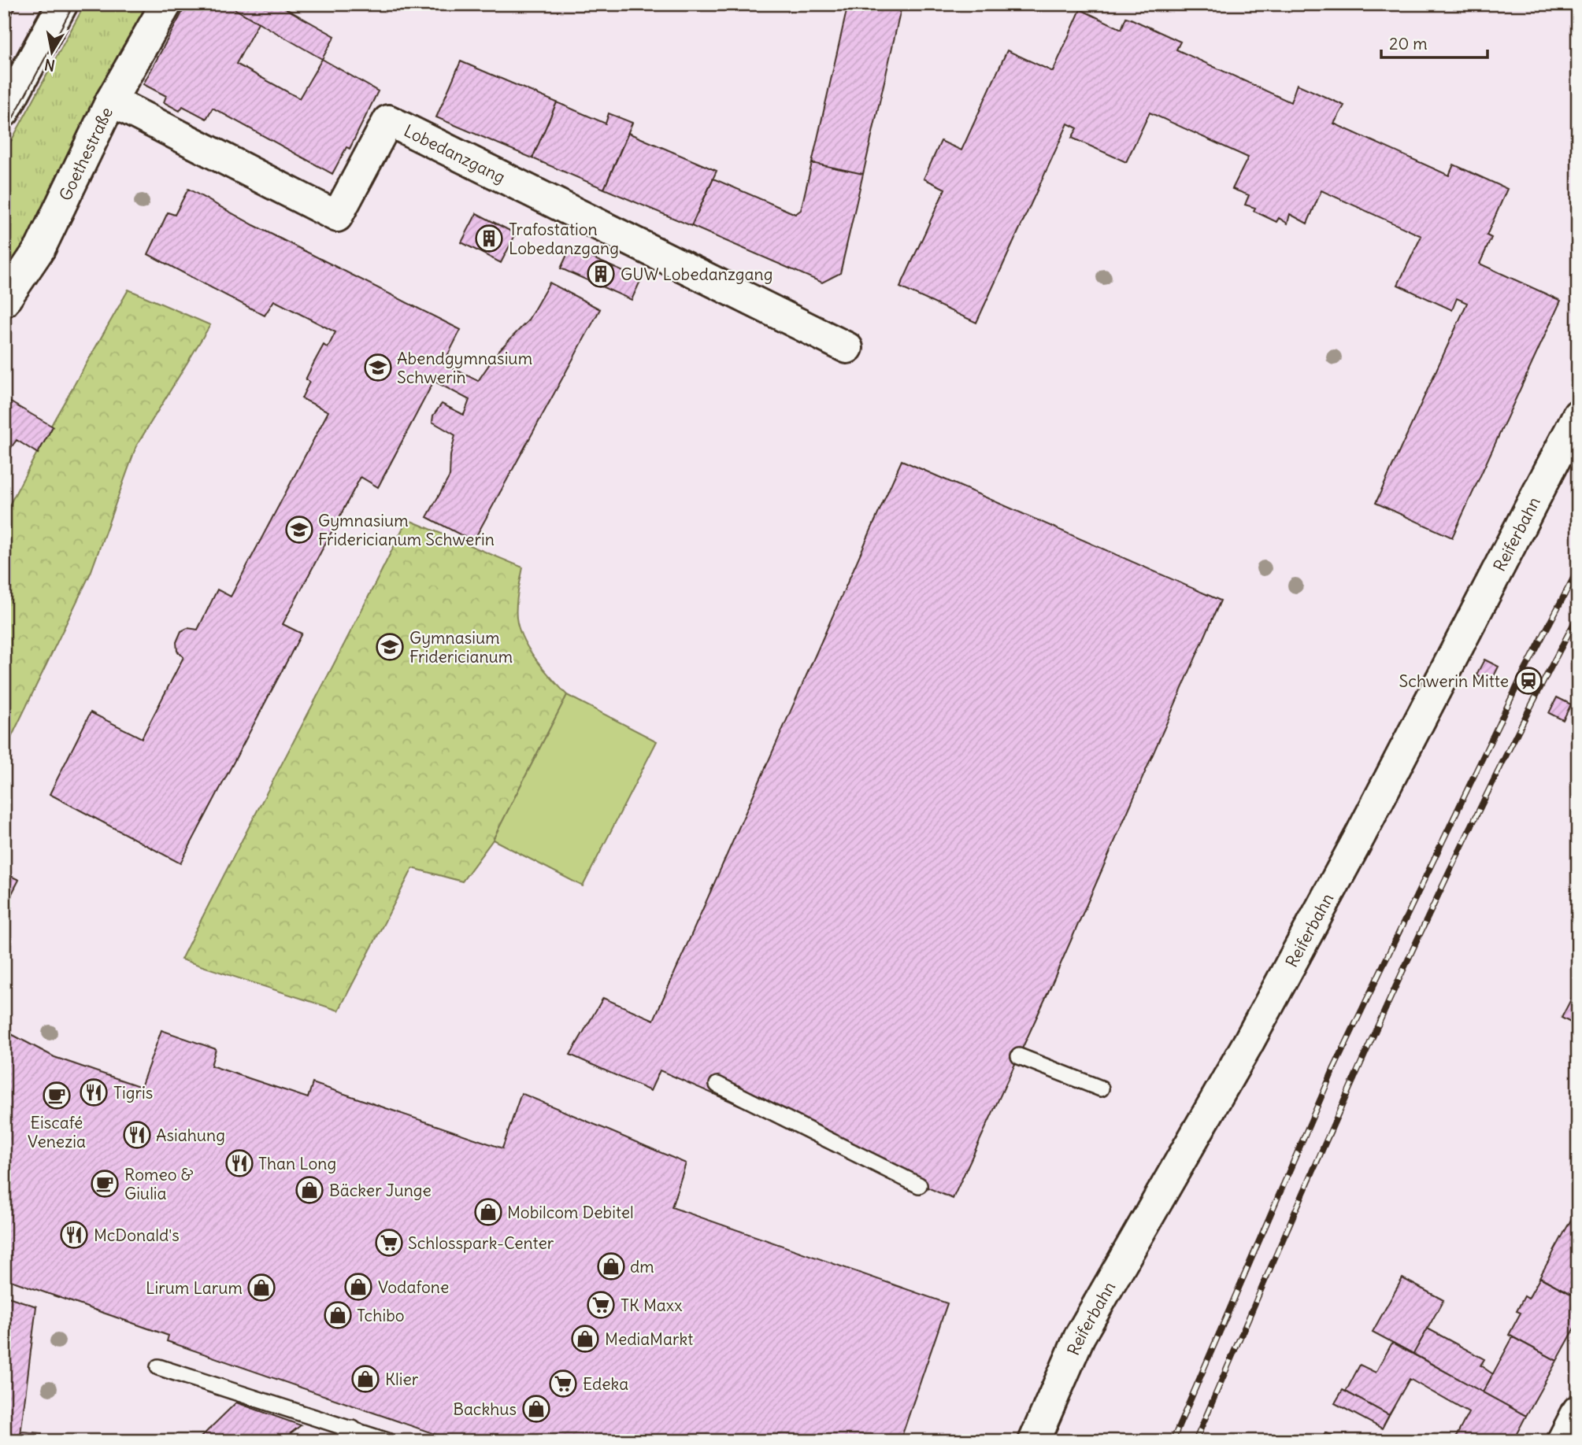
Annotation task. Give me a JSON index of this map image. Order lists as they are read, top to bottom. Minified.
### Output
{"streets":{"street":["Goethestraße","Lobedanzgang","Reiferbahn"]},"crossings":[["Goethestraße","Lobedanzgang"]],"places":{"building":["Trafostation Lobedanzgang","GUW Lobedanzgang"],"school or university":["Abendgymnasium Schwerin","Gymnasium Fridericianum Schwerin","Gymnasium Fridericianum"],"station":["Schwerin Mitte"],"restaurant":["Tigris","Asiahung","Than Long","McDonald's"],"cafe":["Eiscafé Venezia","Romeo & Giulia"],"shop":["Bäcker Junge","Mobilcom Debitel","dm","Vodafone","Lirum Larum","Tchibo","MediaMarkt","Klier","Backhus"],"supermarket":["Schlosspark-Center","TK Maxx","Edeka"]},"scale_bar":"20 m","north":"bottom"}
